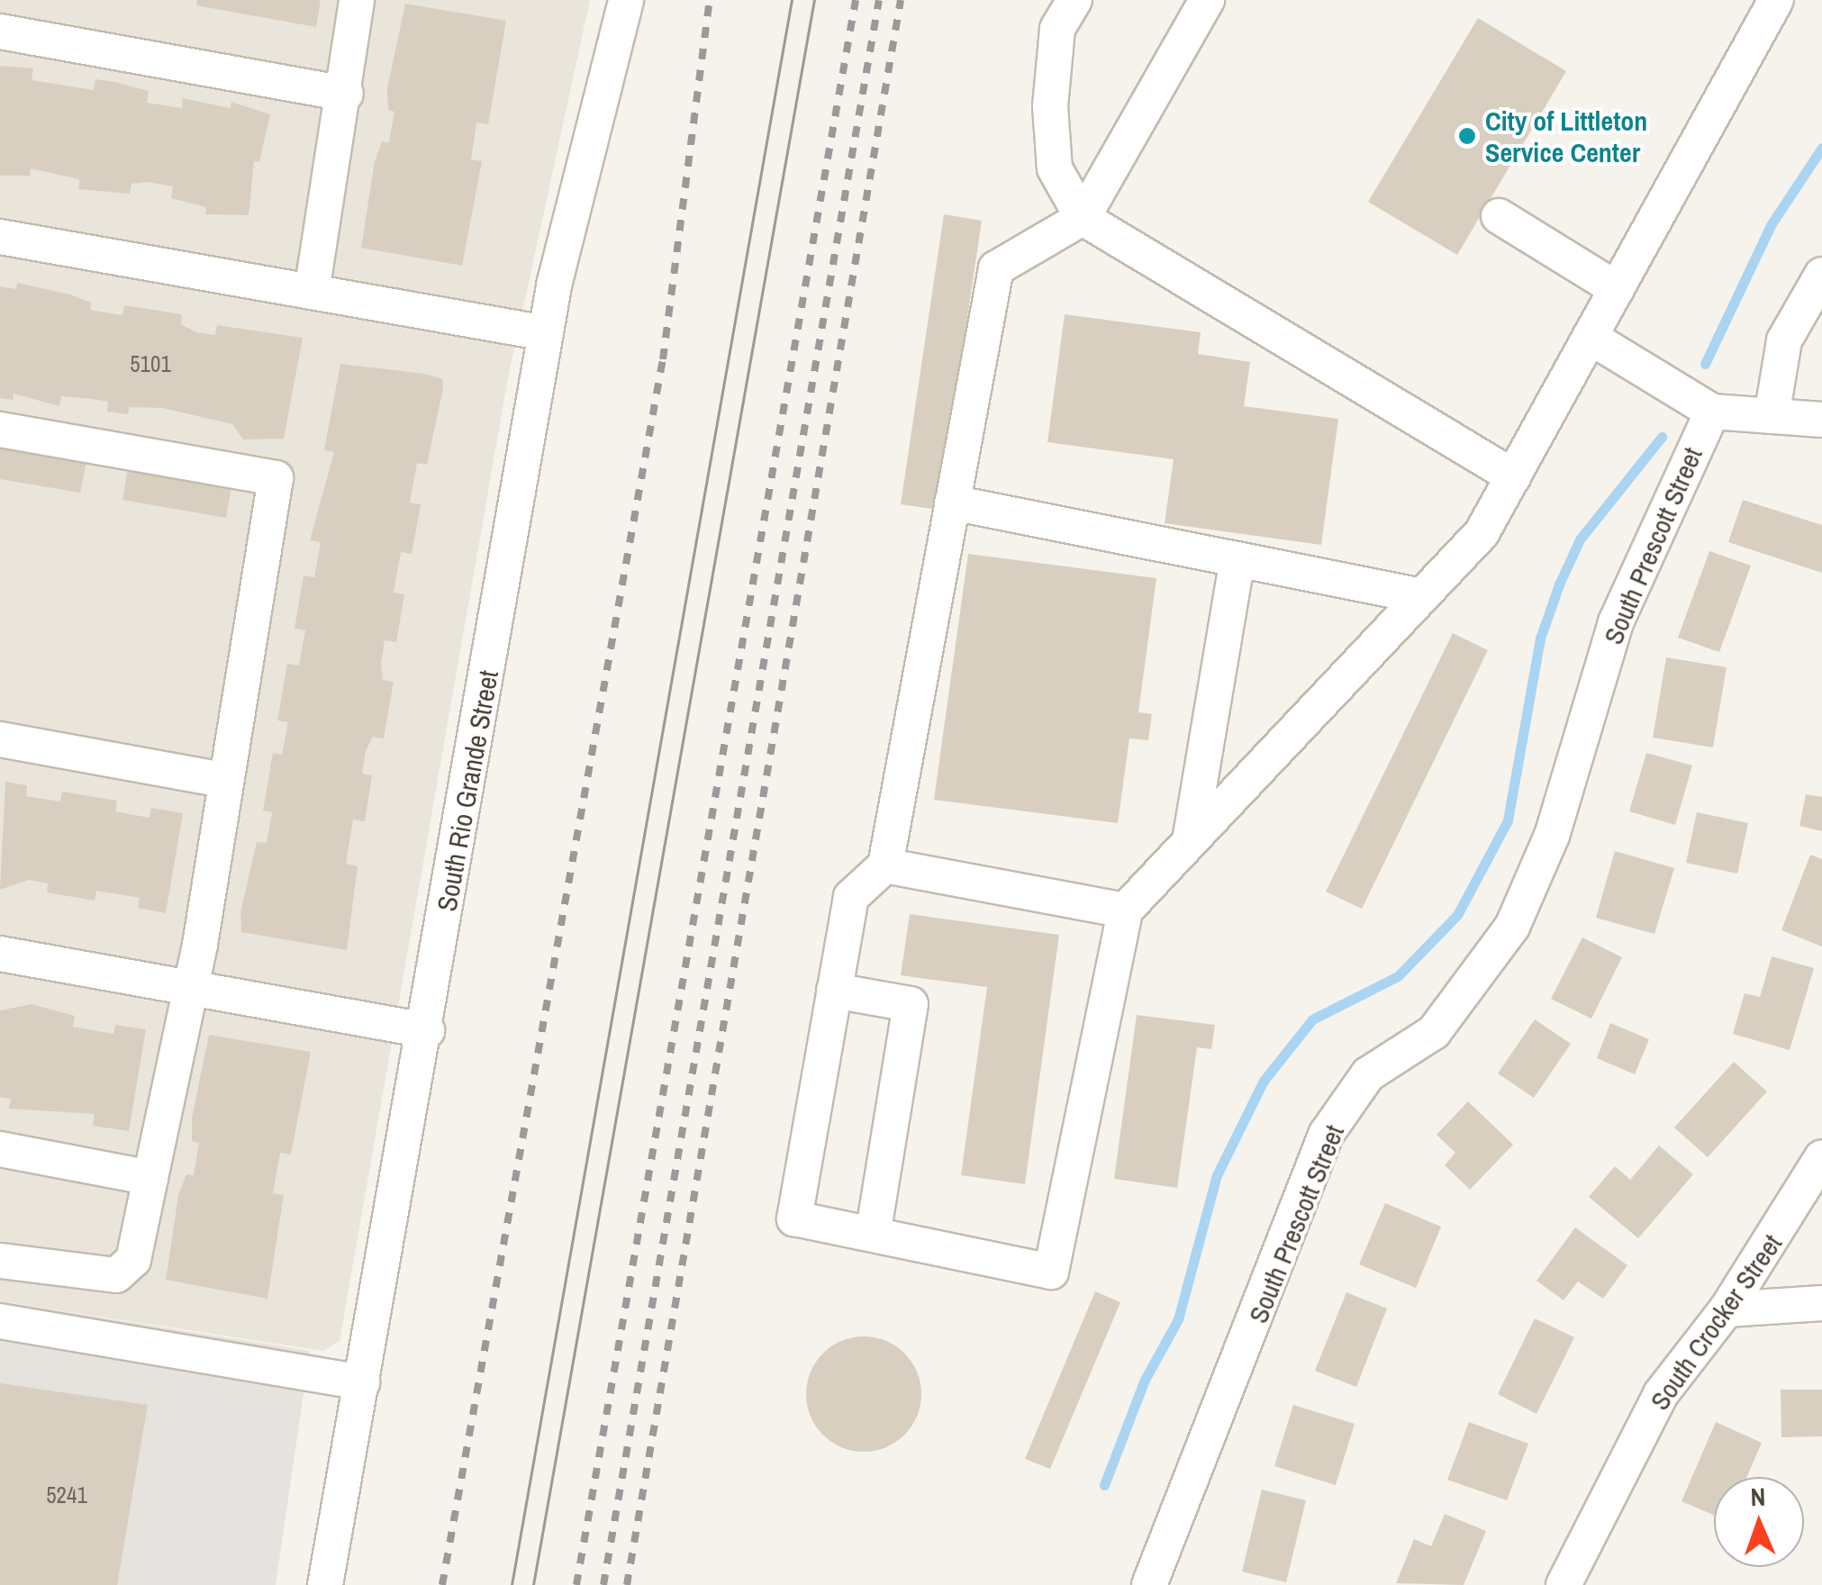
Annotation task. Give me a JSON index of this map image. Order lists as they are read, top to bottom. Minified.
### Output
{"streets":{"street":["South Prescott Street","South Rio Grande Street","South Crocker Street"]},"places":["City of Littleton Service Center"],"house_numbers":["5101","5241"],"north":"top"}
